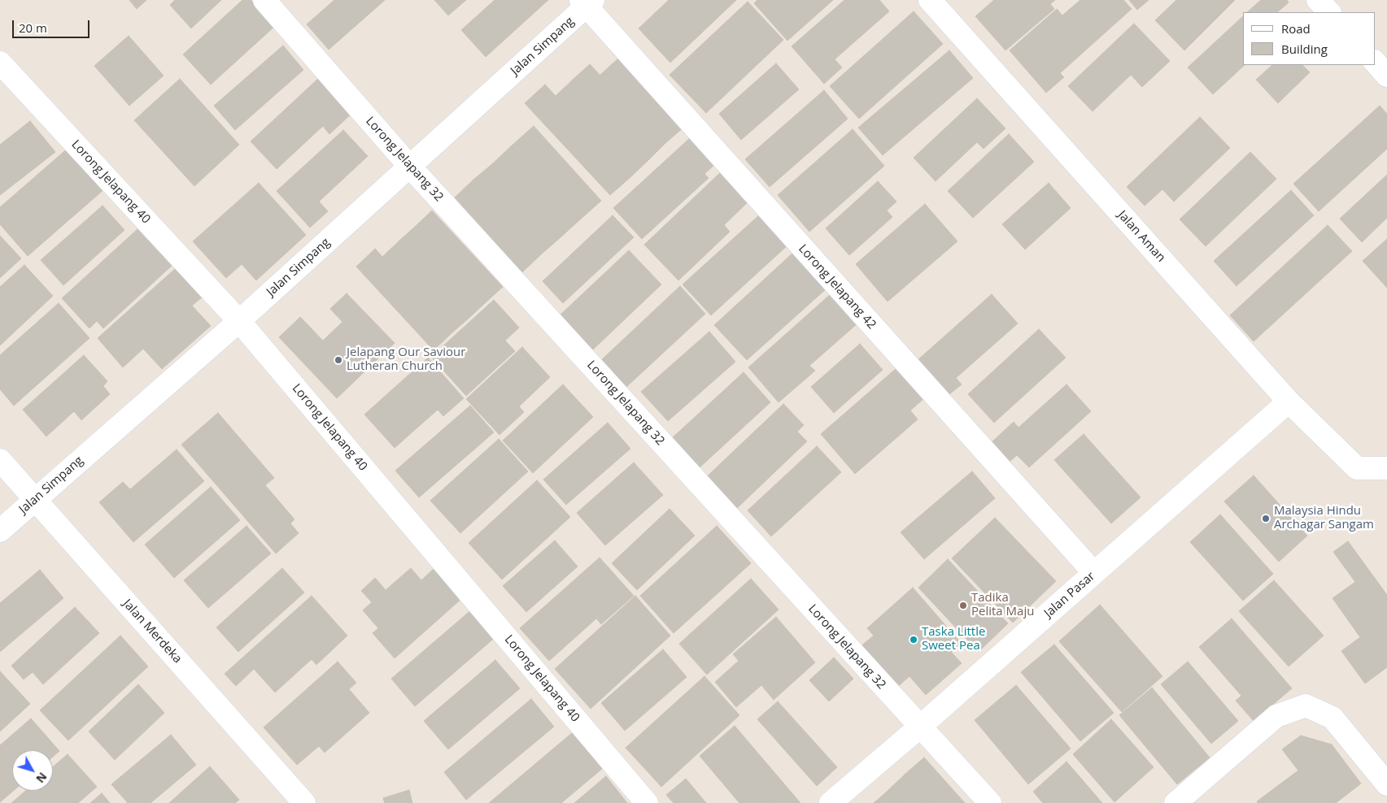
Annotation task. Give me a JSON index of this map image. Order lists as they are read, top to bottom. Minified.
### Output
{"streets":{"street":["Jalan Simpang","Lorong Jelapang 32","Lorong Jelapang 40","Jalan Aman","Lorong Jelapang 42","Jalan Pasar","Jalan Merdeka"]},"crossings":[["Jalan Simpang","Lorong Jelapang 32"],["Jalan Simpang","Lorong Jelapang 40"],["Jalan Simpang","Lorong Jelapang 42"],["Jalan Simpang","Jalan Merdeka"],["Lorong Jelapang 32","Jalan Pasar"],["Jalan Aman","Jalan Pasar"],["Lorong Jelapang 42","Jalan Pasar"]],"places":["Jelapang Our Saviour Lutheran Church","Malaysia Hindu Archagar Sangam","Tadika Pelita Maju","Taska Little Sweet Pea"],"legend":["Road","Building"],"scale_bar":"20 m","north":"bottom right"}
